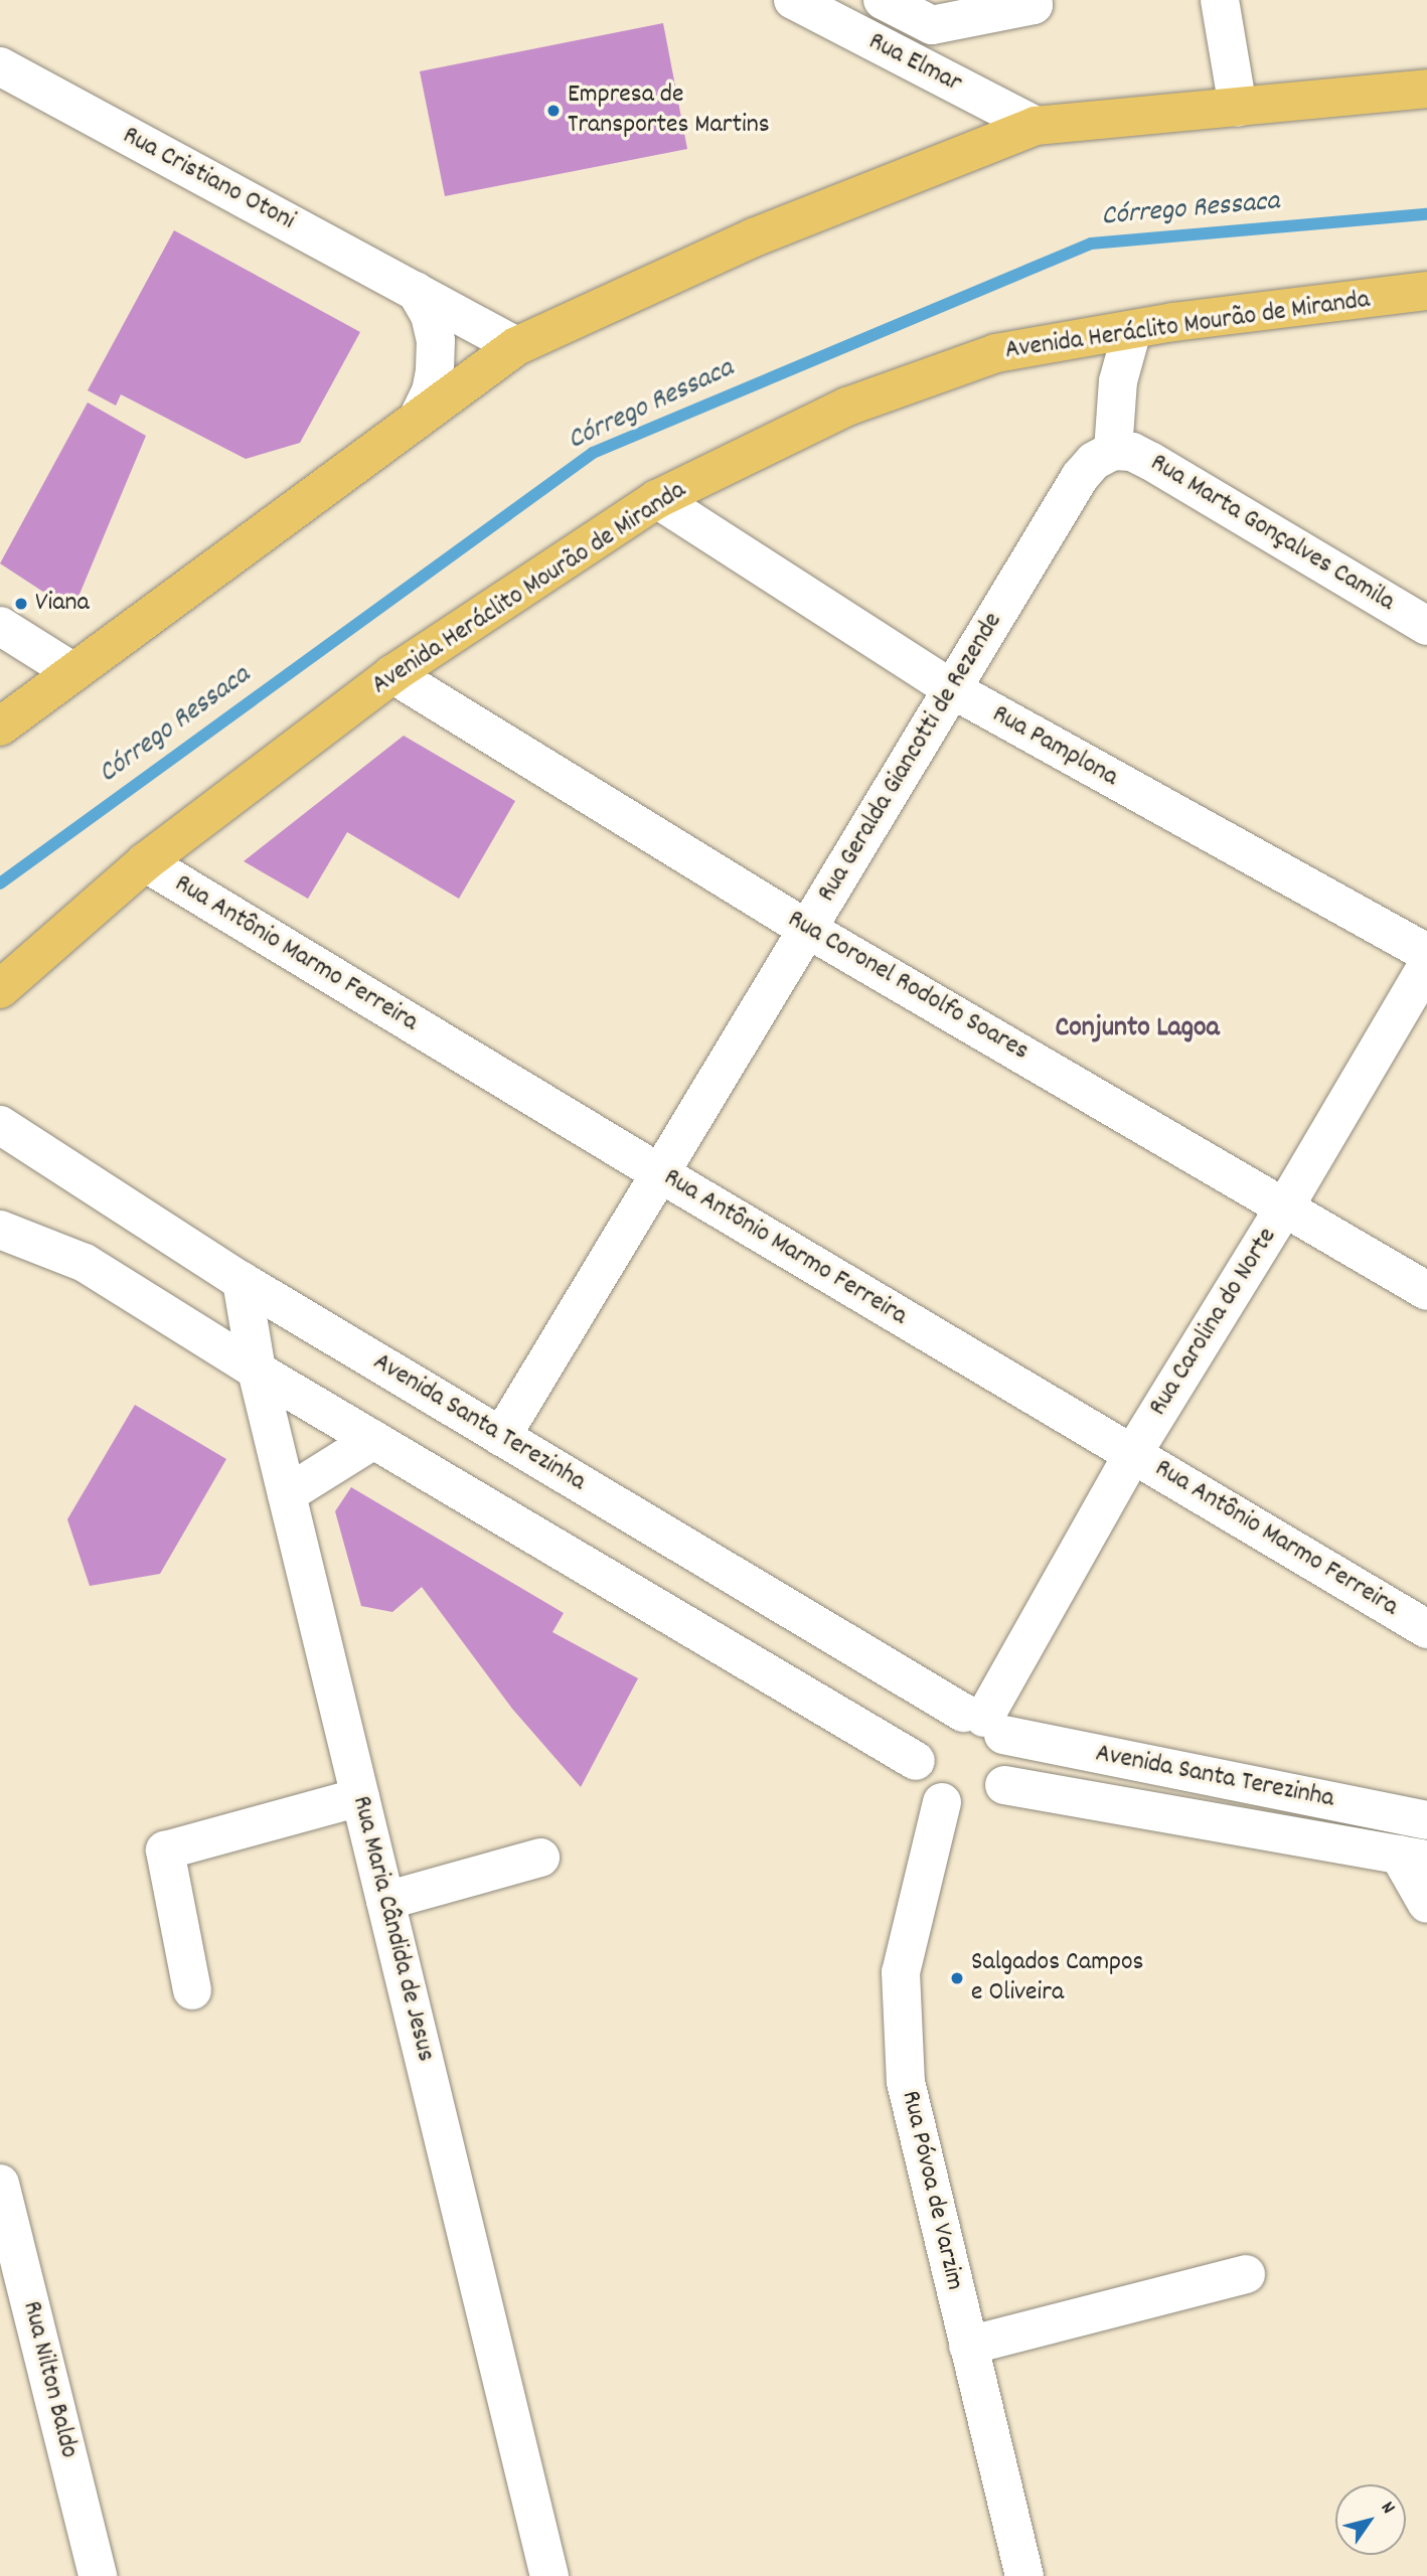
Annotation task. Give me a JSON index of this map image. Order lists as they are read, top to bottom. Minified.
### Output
{"streets":{"main road":["Avenida Heráclito Mourão de Miranda"],"street":["Rua Elmar","Rua Cristiano Otoni","Rua Marta Gonçalves Camila","Rua Pamplona","Rua Geralda Giancotti de Rezende","Rua Antônio Marmo Ferreira","Rua Coronel Rodolfo Soares","Rua Carolina do Norte","Avenida Santa Terezinha","Rua Maria Cândida de Jesus","Rua Póvoa de Varzim","Rua Nilton Baldo"]},"crossings":[["Avenida Heráclito Mourão de Miranda","Rua Pamplona"],["Avenida Heráclito Mourão de Miranda","Rua Antônio Marmo Ferreira"],["Avenida Heráclito Mourão de Miranda","Rua Coronel Rodolfo Soares"],["Rua Marta Gonçalves Camila","Rua Geralda Giancotti de Rezende"],["Rua Pamplona","Rua Geralda Giancotti de Rezende"],["Rua Geralda Giancotti de Rezende","Rua Antônio Marmo Ferreira"],["Rua Geralda Giancotti de Rezende","Rua Coronel Rodolfo Soares"],["Rua Geralda Giancotti de Rezende","Avenida Santa Terezinha"],["Rua Antônio Marmo Ferreira","Rua Carolina do Norte"],["Rua Coronel Rodolfo Soares","Rua Carolina do Norte"],["Rua Carolina do Norte","Avenida Santa Terezinha"],["Rua Carolina do Norte","Rua Póvoa de Varzim"],["Avenida Santa Terezinha","Rua Maria Cândida de Jesus"],["Avenida Santa Terezinha","Rua Póvoa de Varzim"]],"districts":["Conjunto Lagoa"],"water":["Córrego Ressaca"],"places":["Empresa de Transportes Martins","Viana","Salgados Campos e Oliveira"],"north":"top right"}
